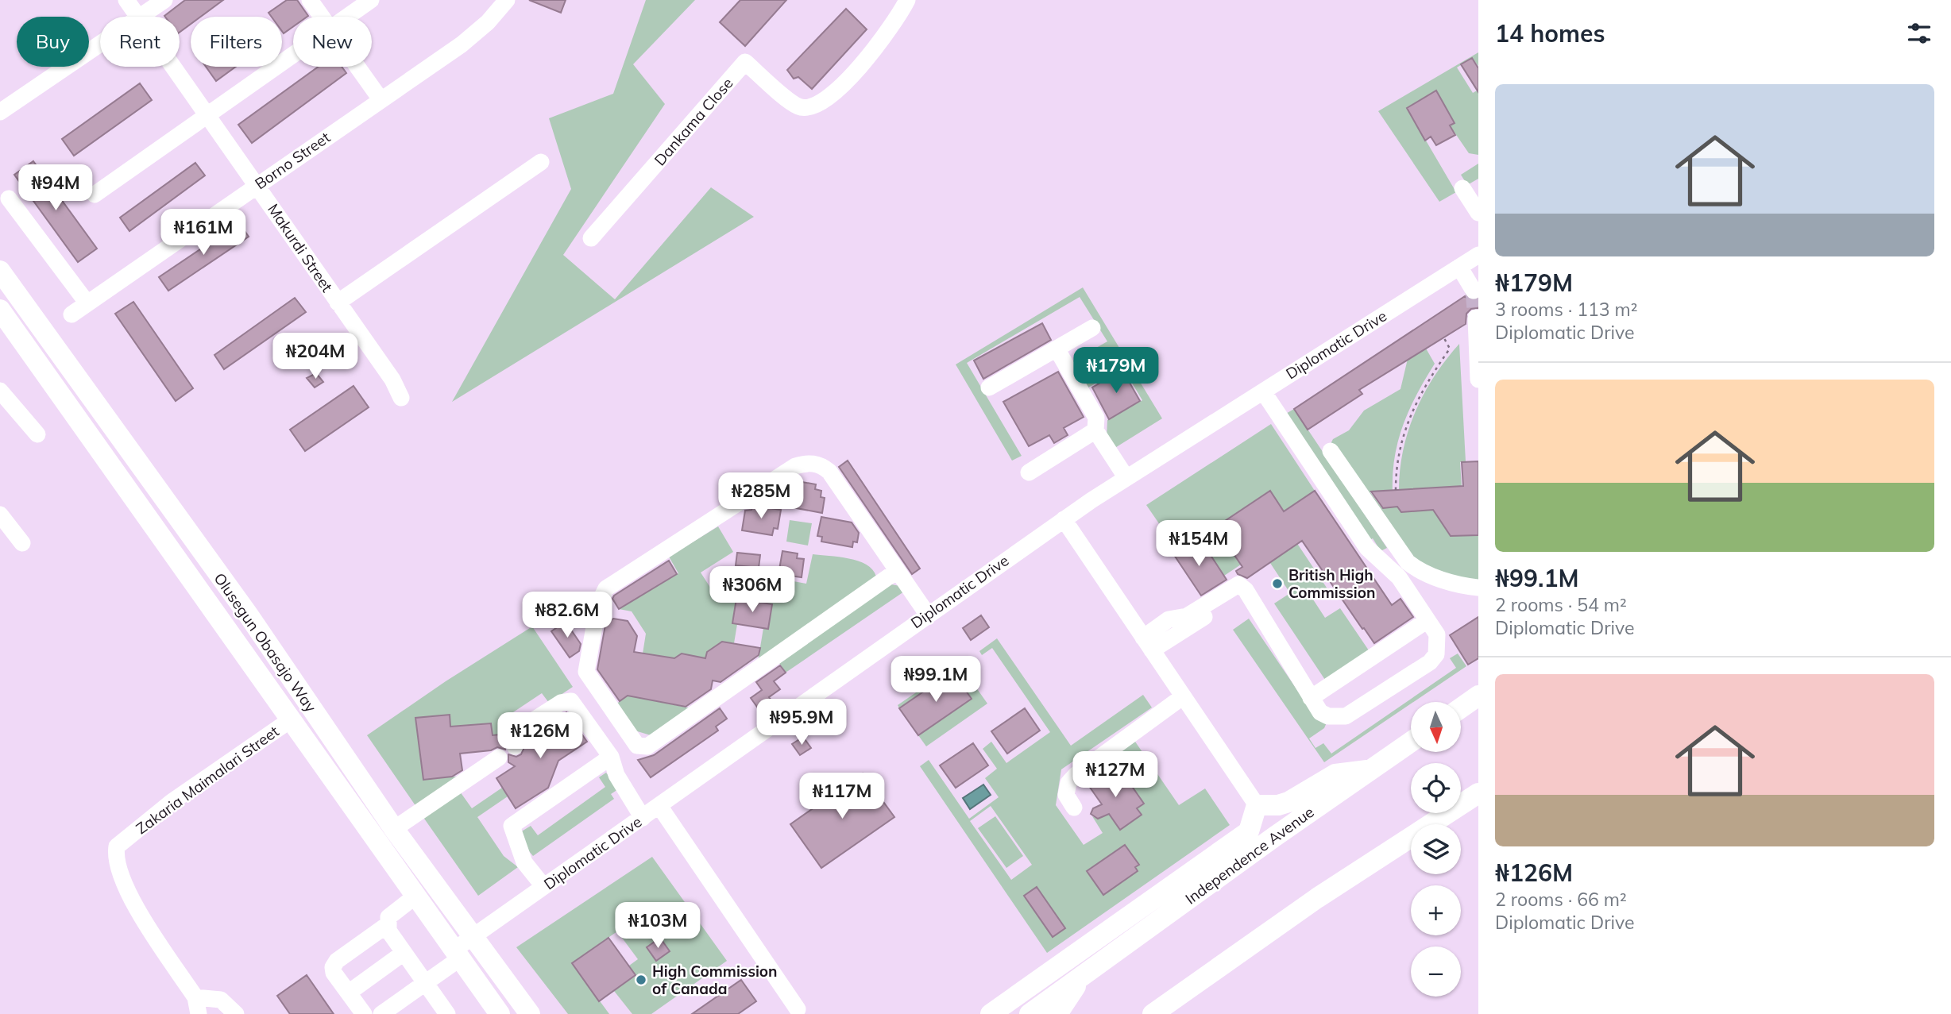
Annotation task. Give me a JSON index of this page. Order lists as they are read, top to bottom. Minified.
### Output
{"streets":{"main road":["Olusegun Obasajo Way","Independence Avenue"],"street":["Dankama Close","Borno Street","Makurdi Street","Diplomatic Drive","Zakaria Maimalari Street"]},"crossings":[["Borno Street","Makurdi Street"],["Diplomatic Drive","Olusegun Obasajo Way"],["Olusegun Obasajo Way","Zakaria Maimalari Street"]],"places":["British High Commission","High Commission of Canada"],"north":"bottom","page":{"heading":"14 homes","chip":["Buy","Rent","Filters","New"],"list":[{"name":"₦179M","note":"3 rooms · 113 m² · Diplomatic Drive"},{"name":"₦99.1M","note":"2 rooms · 54 m² · Diplomatic Drive"},{"name":"₦126M","note":"2 rooms · 66 m² · Diplomatic Drive"}],"price":["₦94M","₦161M","₦204M","₦179M","₦285M","₦154M","₦306M","₦82.6M","₦99.1M","₦95.9M","₦126M","₦127M","₦117M","₦103M"],"map_buttons":["+","−"]}}
